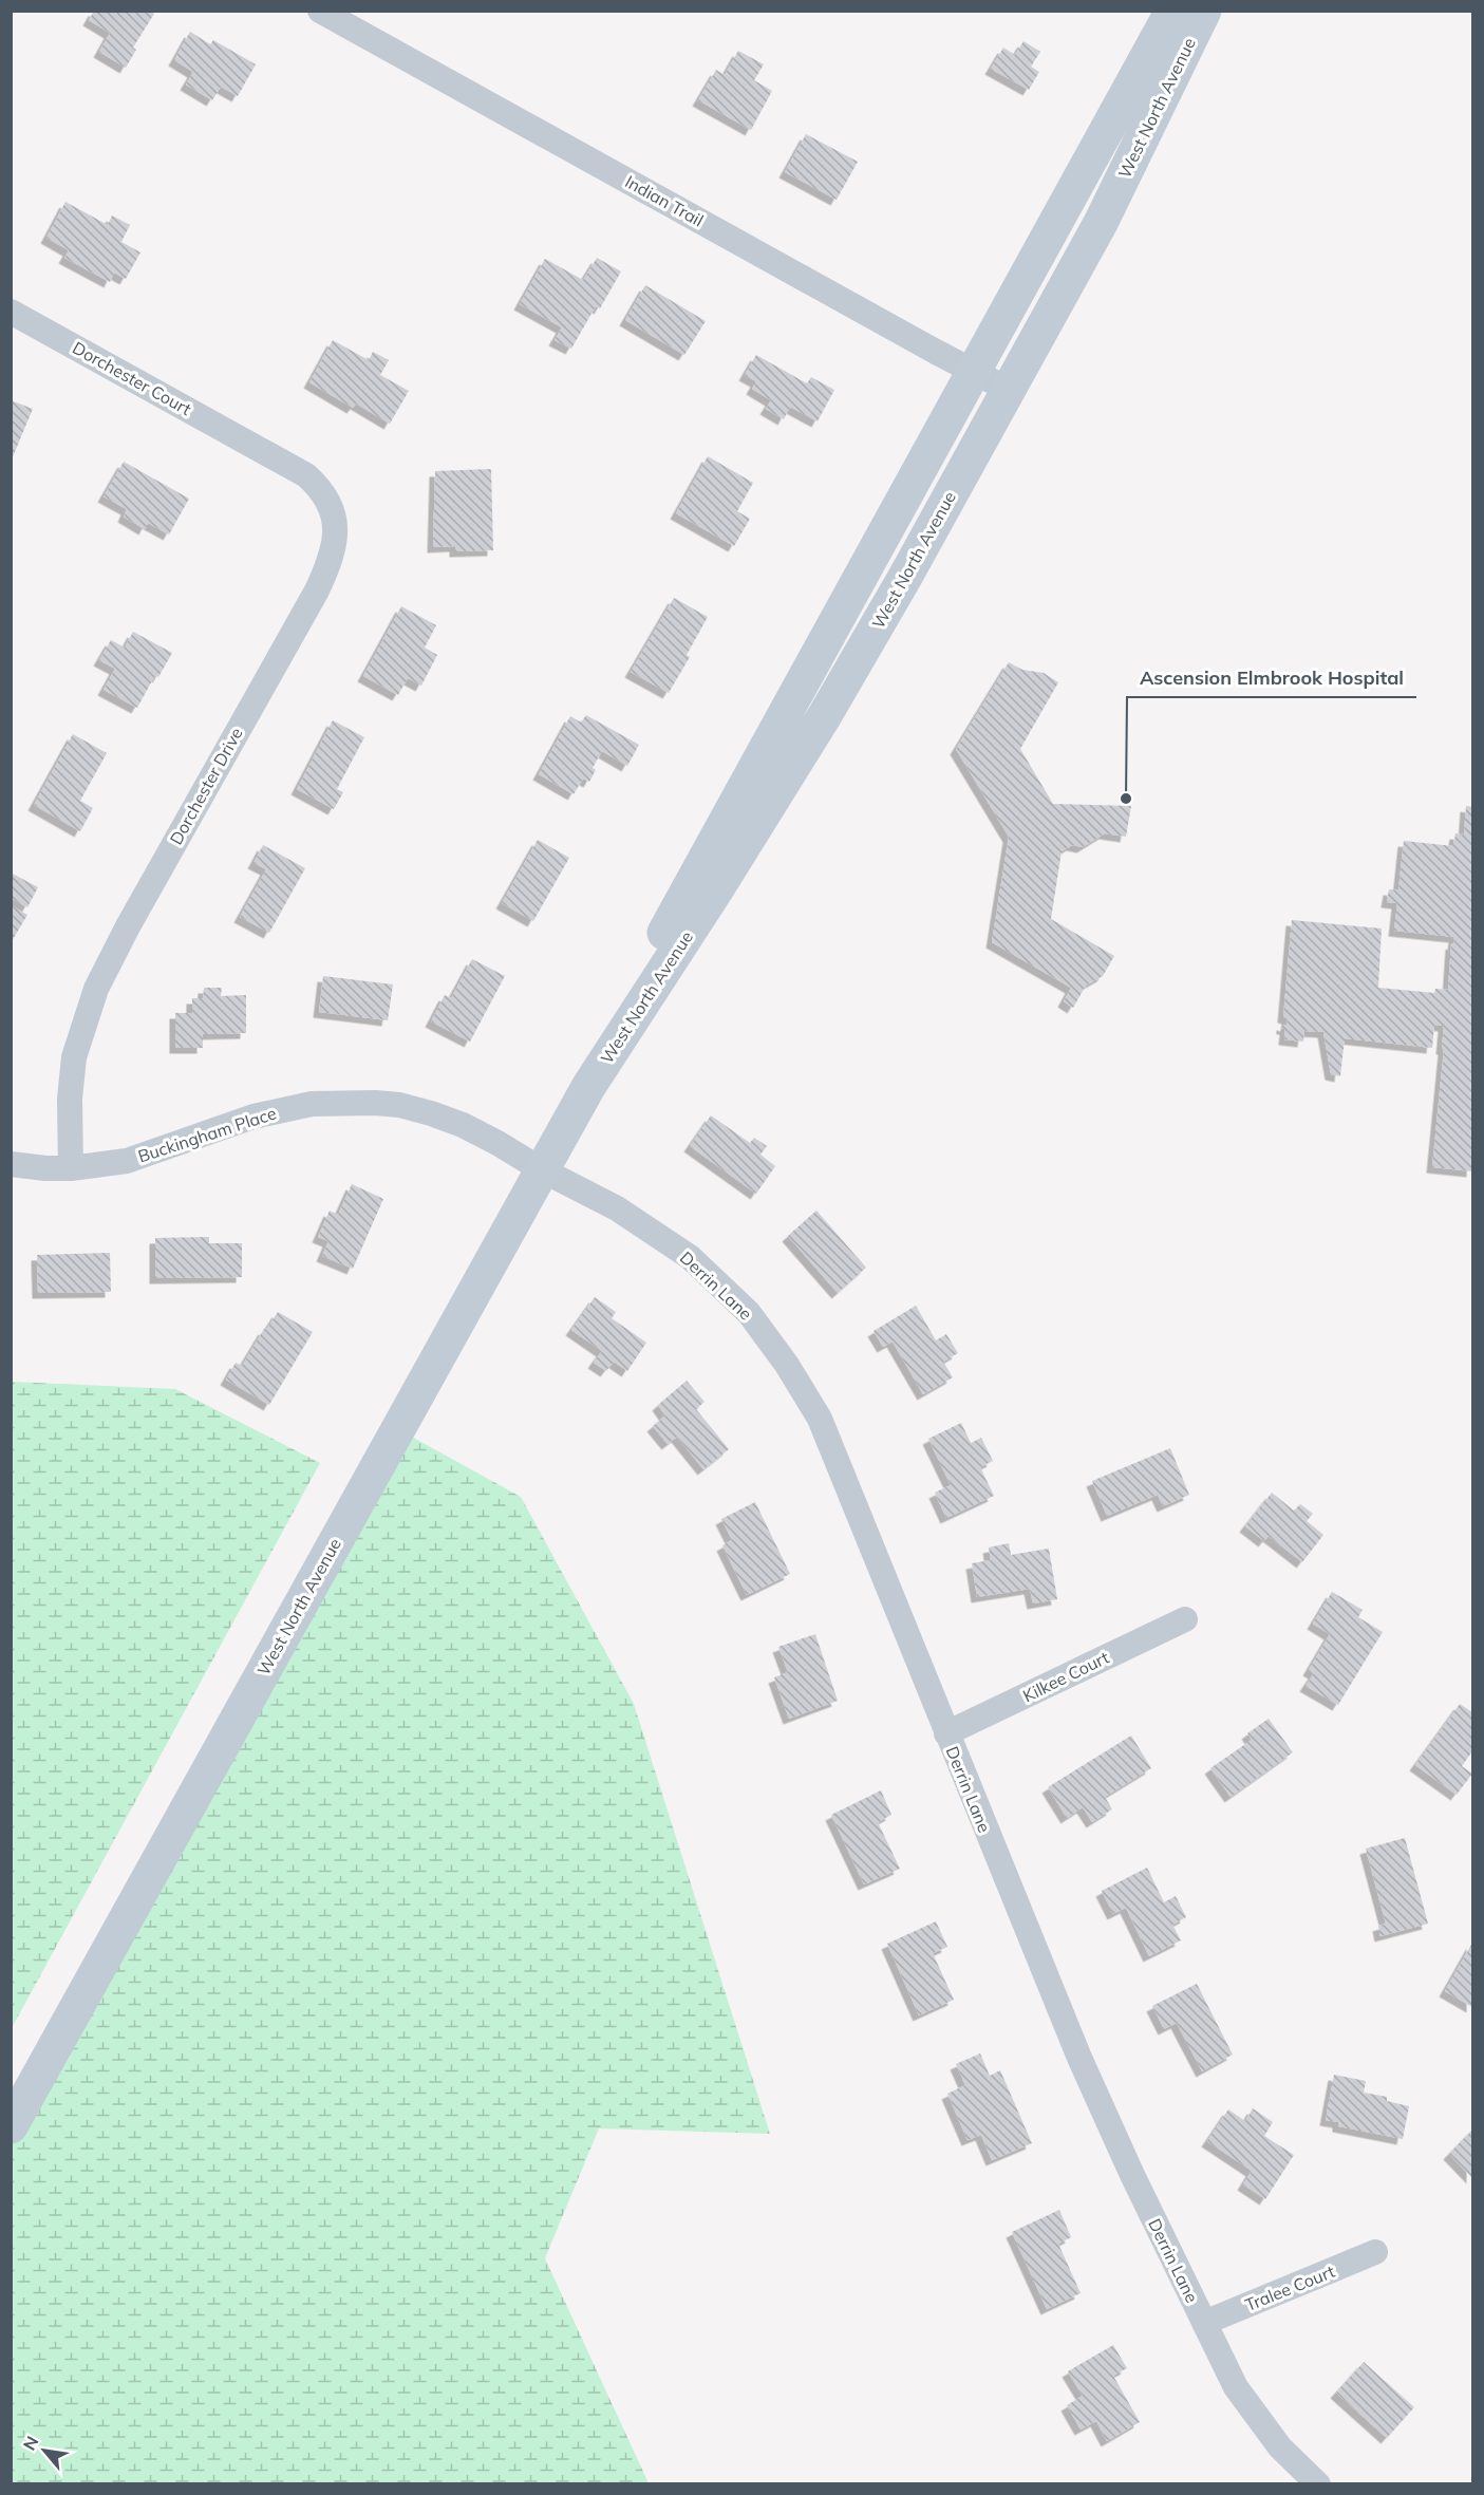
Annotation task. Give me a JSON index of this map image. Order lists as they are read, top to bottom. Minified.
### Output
{"streets":{"main road":["West North Avenue"],"street":["Indian Trail","Dorchester Court","Dorchester Drive","Buckingham Place","Derrin Lane","Kilkee Court","Tralee Court"]},"crossings":[["West North Avenue","Indian Trail"],["West North Avenue","Buckingham Place"],["West North Avenue","Derrin Lane"],["Dorchester Court","Dorchester Drive"],["Dorchester Drive","Buckingham Place"],["Buckingham Place","Derrin Lane"],["Derrin Lane","Kilkee Court"],["Derrin Lane","Tralee Court"]],"places":["Ascension Elmbrook Hospital"],"north":"top left"}
